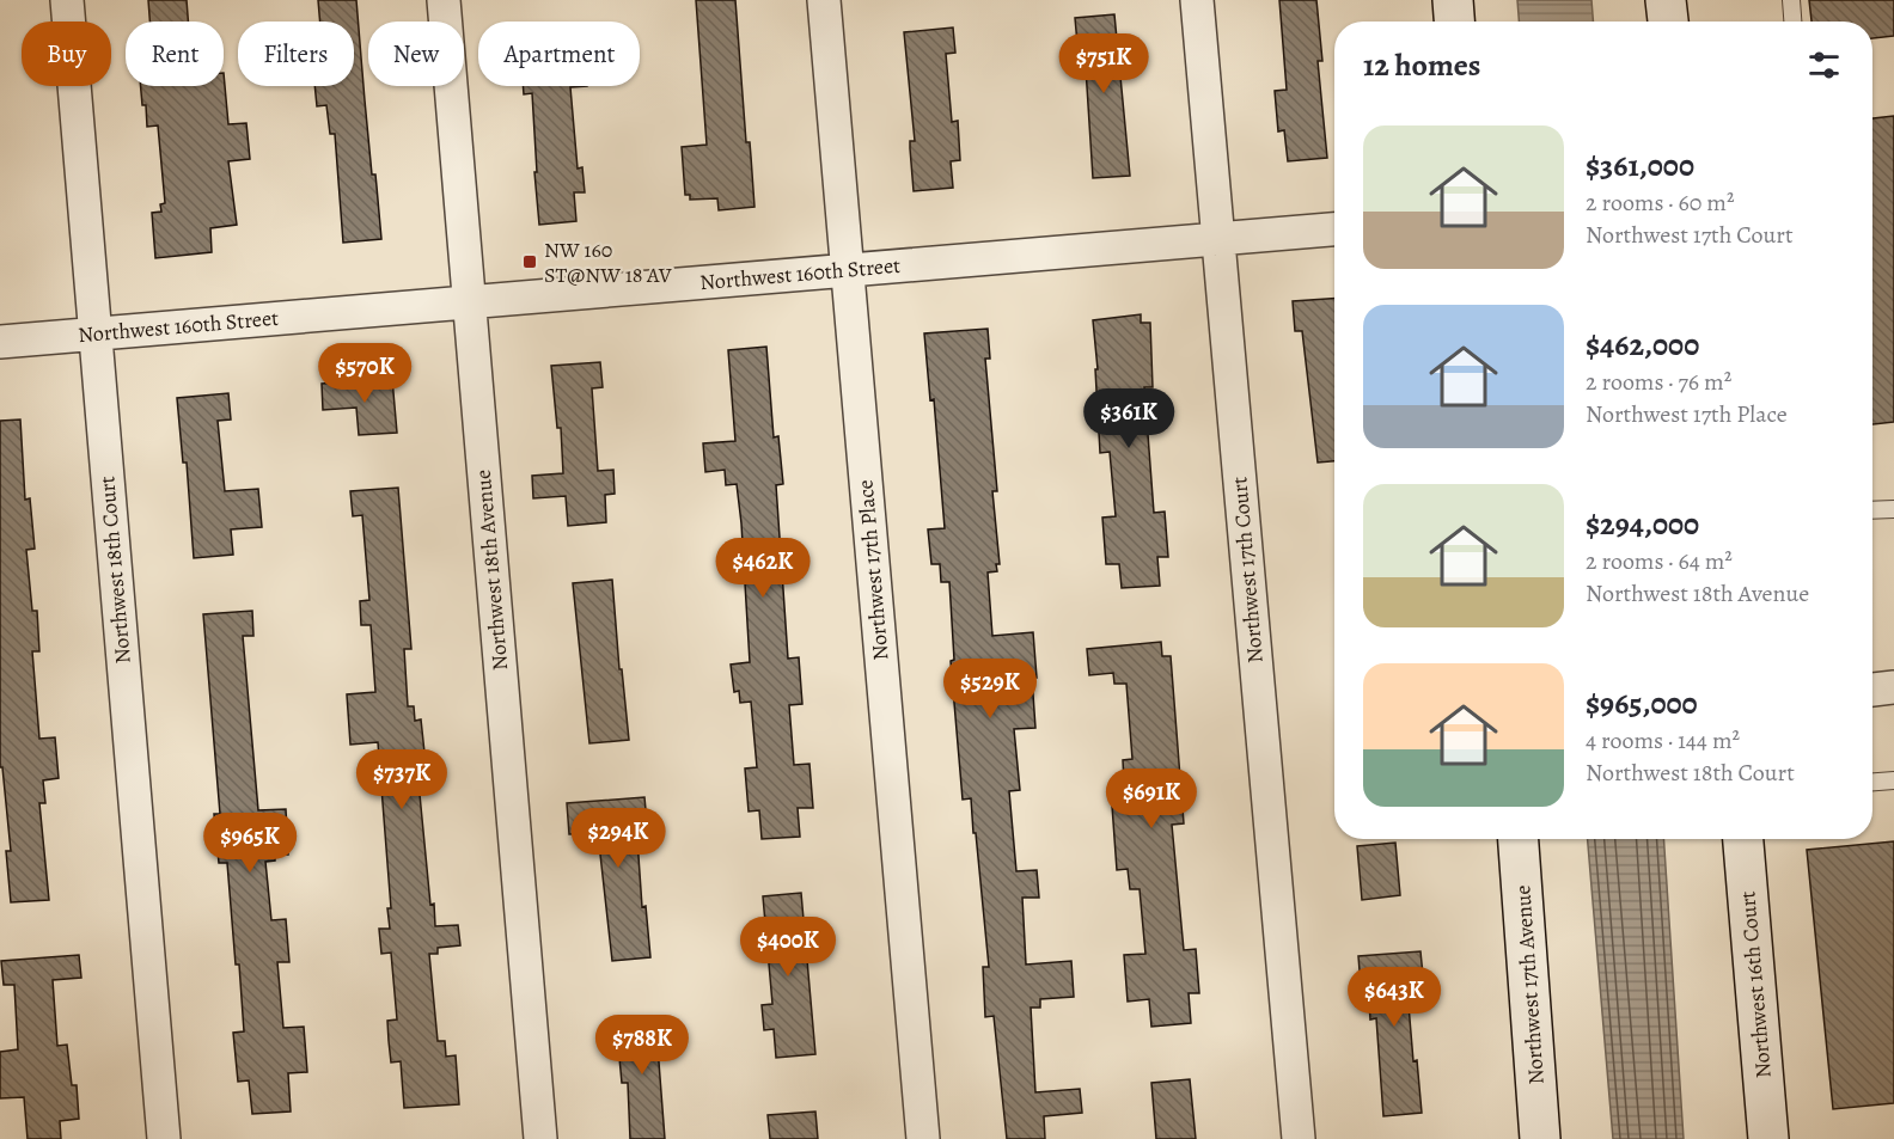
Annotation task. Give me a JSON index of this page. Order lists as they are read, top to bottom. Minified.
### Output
{"streets":{"street":["Northwest 160th Street","Northwest 18th Court","Northwest 18th Avenue","Northwest 17th Place","Northwest 17th Court","Northwest 17th Avenue","Northwest 16th Court"]},"crossings":[["Northwest 160th Street","Northwest 18th Court"],["Northwest 160th Street","Northwest 18th Avenue"],["Northwest 160th Street","Northwest 17th Place"],["Northwest 160th Street","Northwest 17th Court"]],"places":{"transit":["NW 160 ST@NW 18 AV"]},"page":{"chip":["Buy","Rent","Filters","New","Apartment"],"heading":"12 homes","price":["$751K","$570K","$361K","$462K","$529K","$737K","$691K","$294K","$965K","$400K","$643K","$788K"],"list":[{"name":"$361,000","note":"2 rooms · 60 m² · Northwest 17th Court"},{"name":"$462,000","note":"2 rooms · 76 m² · Northwest 17th Place"},{"name":"$294,000","note":"2 rooms · 64 m² · Northwest 18th Avenue"},{"name":"$965,000","note":"4 rooms · 144 m² · Northwest 18th Court"}]}}
